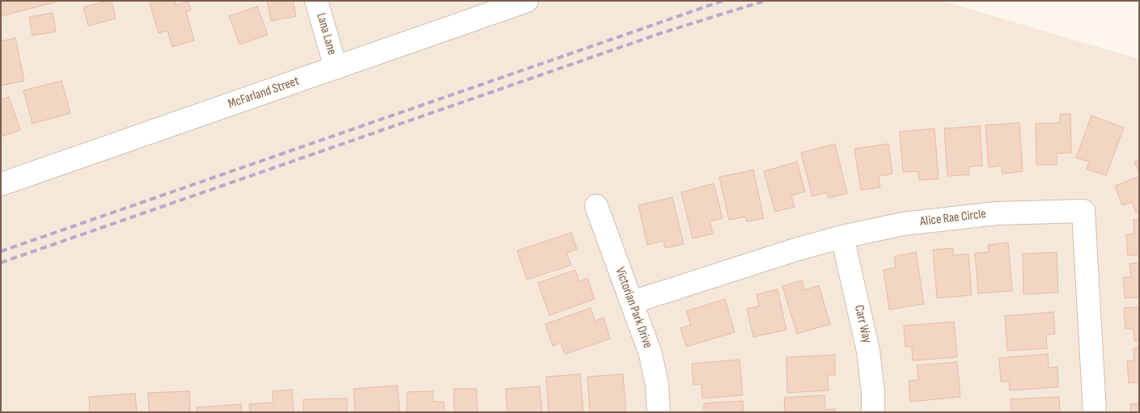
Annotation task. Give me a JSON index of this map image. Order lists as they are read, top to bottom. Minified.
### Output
{"streets":{"street":["Lana Lane","McFarland Street","Alice Rae Circle","Victorian Park Drive","Carr Way"]},"crossings":[["Lana Lane","McFarland Street"],["Alice Rae Circle","Victorian Park Drive"],["Alice Rae Circle","Carr Way"]]}
